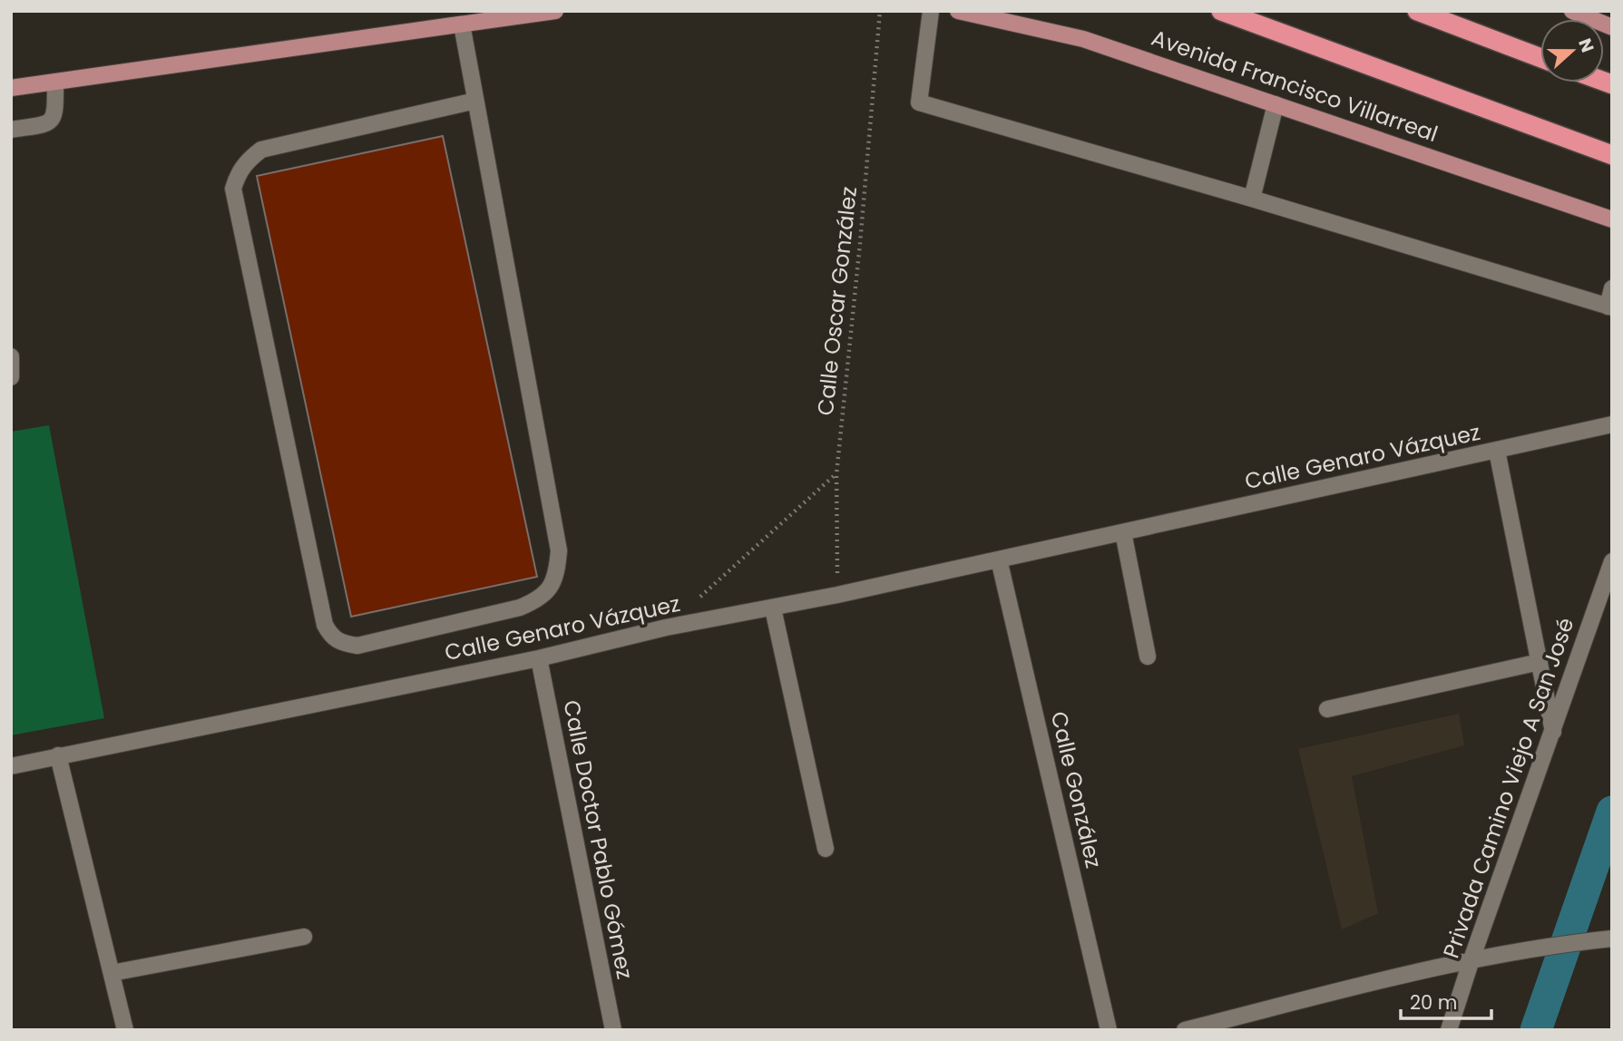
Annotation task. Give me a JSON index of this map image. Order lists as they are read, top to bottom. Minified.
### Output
{"streets":{"highway":["Avenida Francisco Villarreal"],"street":["Calle Genaro Vázquez","Privada Camino Viejo A San José","Calle González","Calle Doctor Pablo Gómez"],"path":["Calle Oscar González"]},"crossings":[["Calle Oscar González","Calle Genaro Vázquez"],["Calle Genaro Vázquez","Calle González"],["Calle Genaro Vázquez","Calle Doctor Pablo Gómez"]],"scale_bar":"20 m","north":"right"}
